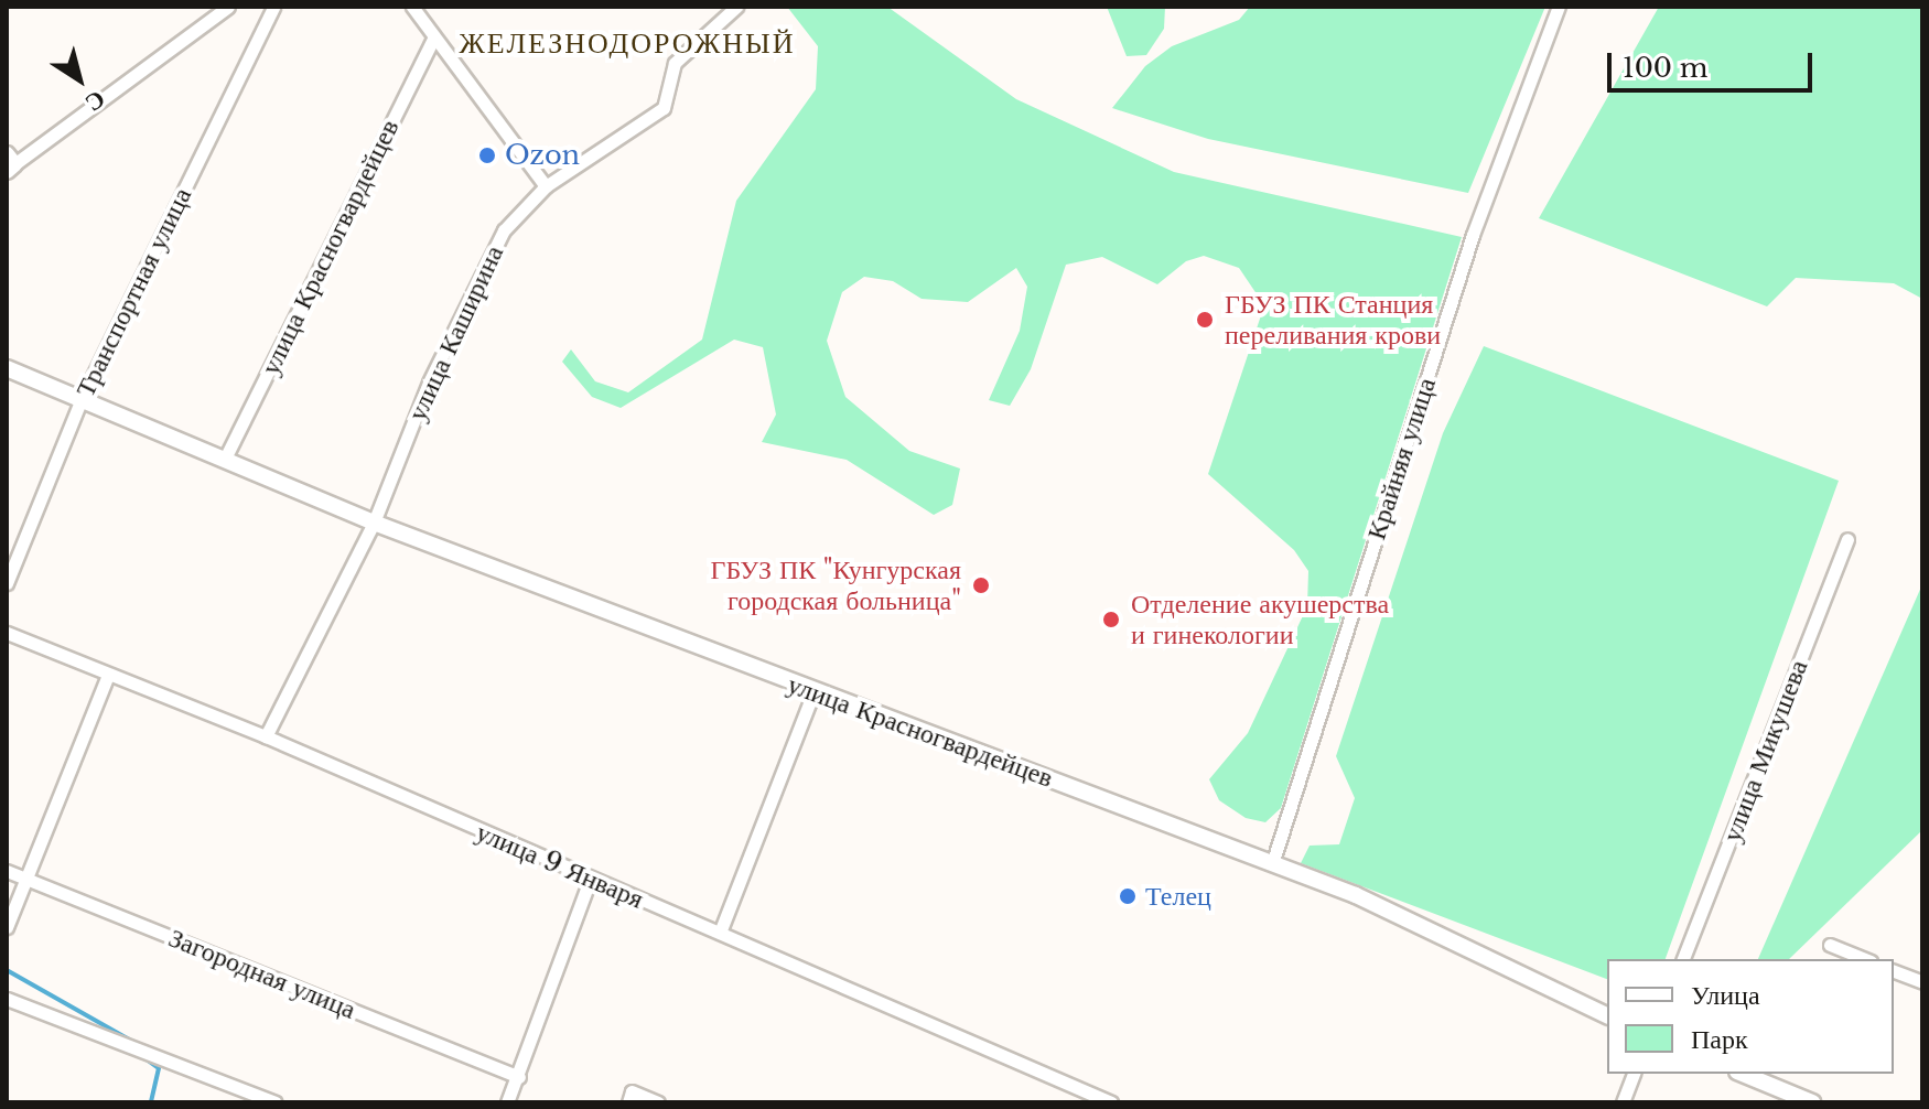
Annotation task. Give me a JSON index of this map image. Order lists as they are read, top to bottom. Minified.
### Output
{"streets":{"street":["улица Красногвардейцев","Транспортная улица","улица Каширина","Крайняя улица","улица Микушева","улица 9 Января","Загородная улица"]},"crossings":[["улица Красногвардейцев","Транспортная улица"],["улица Красногвардейцев","улица Каширина"],["улица Красногвардейцев","Крайняя улица"],["улица Каширина","улица 9 Января"]],"districts":["ЖЕЛЕЗНОДОРОЖНЫЙ"],"places":["Ozon","ГБУЗ ПК Станция переливания крови","ГБУЗ ПК \"Кунгурская городская больница\"","Отделение акушерства и гинекологии","Телец"],"legend":["Улица","Парк"],"scale_bar":"100 m","north":"bottom right"}
